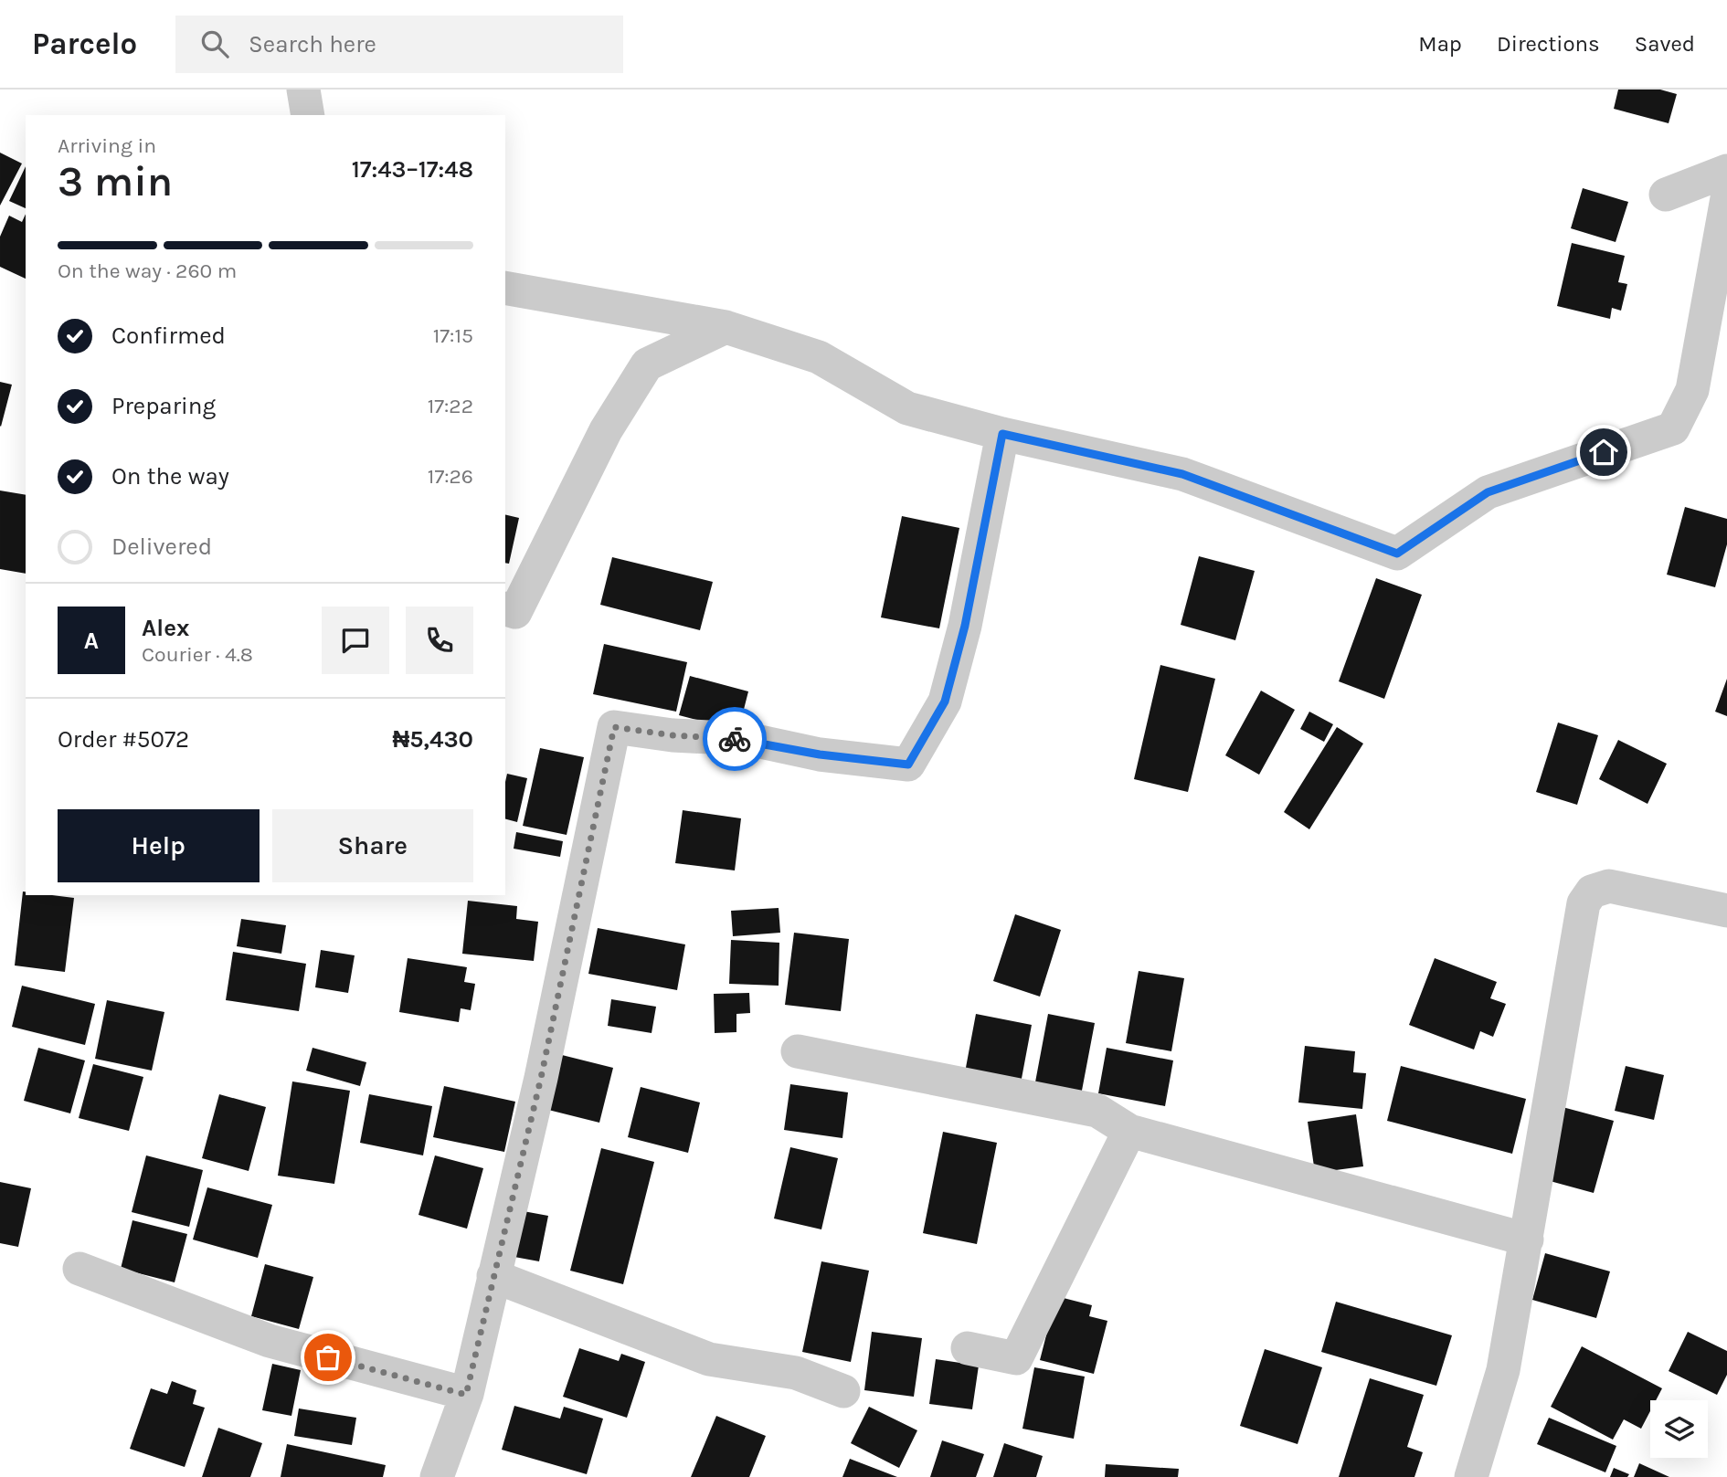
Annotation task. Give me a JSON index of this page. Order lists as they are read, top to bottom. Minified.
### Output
{"page":{"header":"Parcelo","search":"Search here","nav":["Map","Directions","Saved"],"heading":["3 min","Arriving in","17:43–17:48"],"panel":["Alex","Courier · 4.8","Order #5072","₦5,430"],"bar":"On the way · 260 m","list":[["Confirmed","17:15"],["Preparing","17:22"],["On the way","17:26"],"Delivered"],"round":"A","buttons":["Help","Share"]}}
